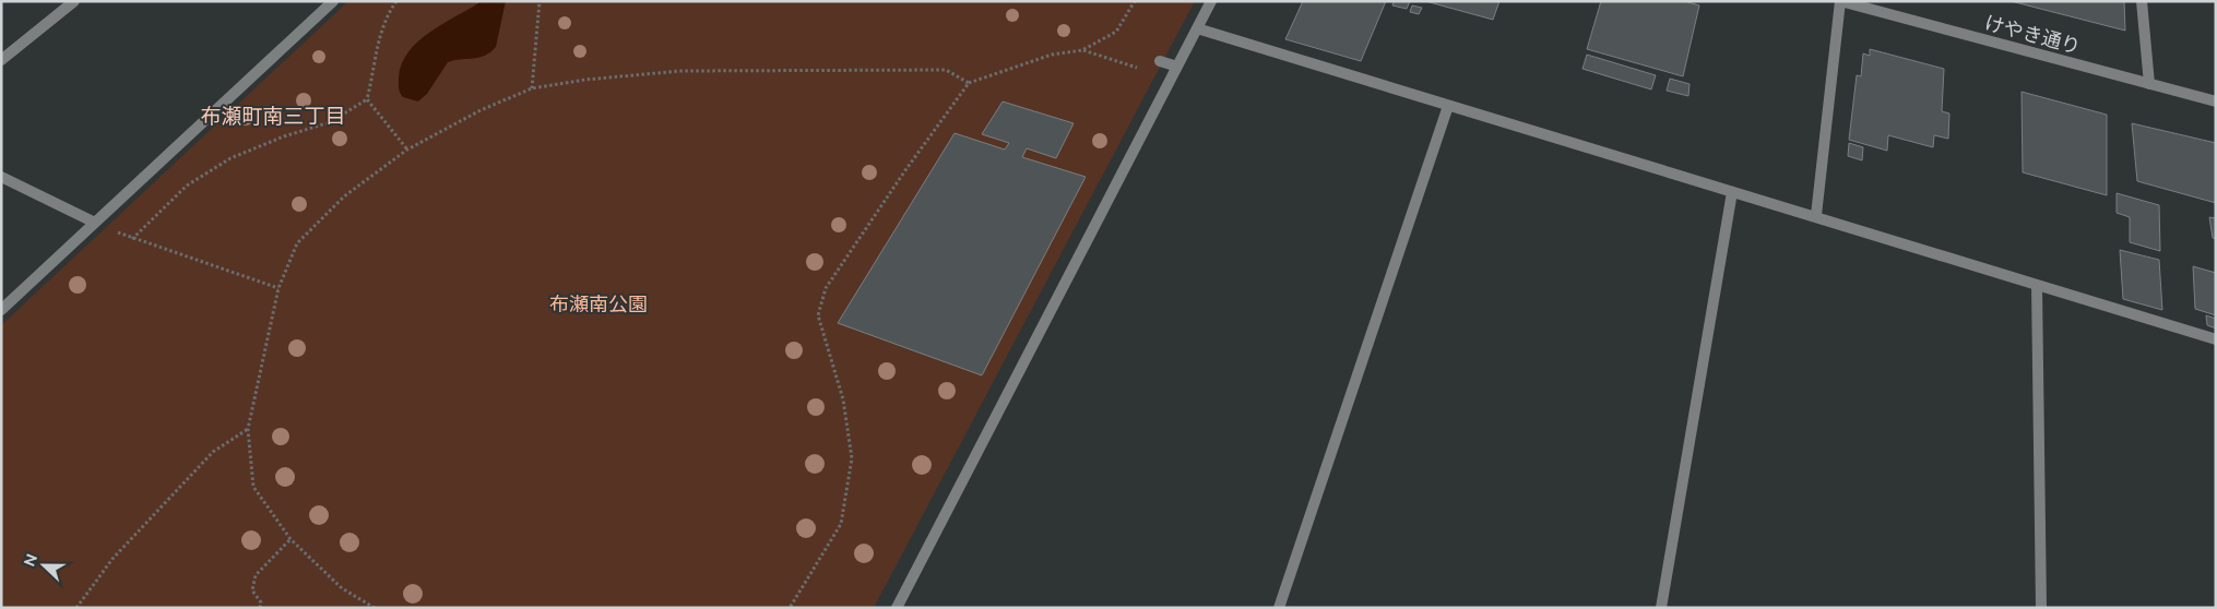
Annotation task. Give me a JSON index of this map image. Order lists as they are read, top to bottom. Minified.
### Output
{"streets":{"street":["けやき通り"]},"districts":["布瀬町南三丁目"],"parks":["布瀬南公園"],"north":"left"}
